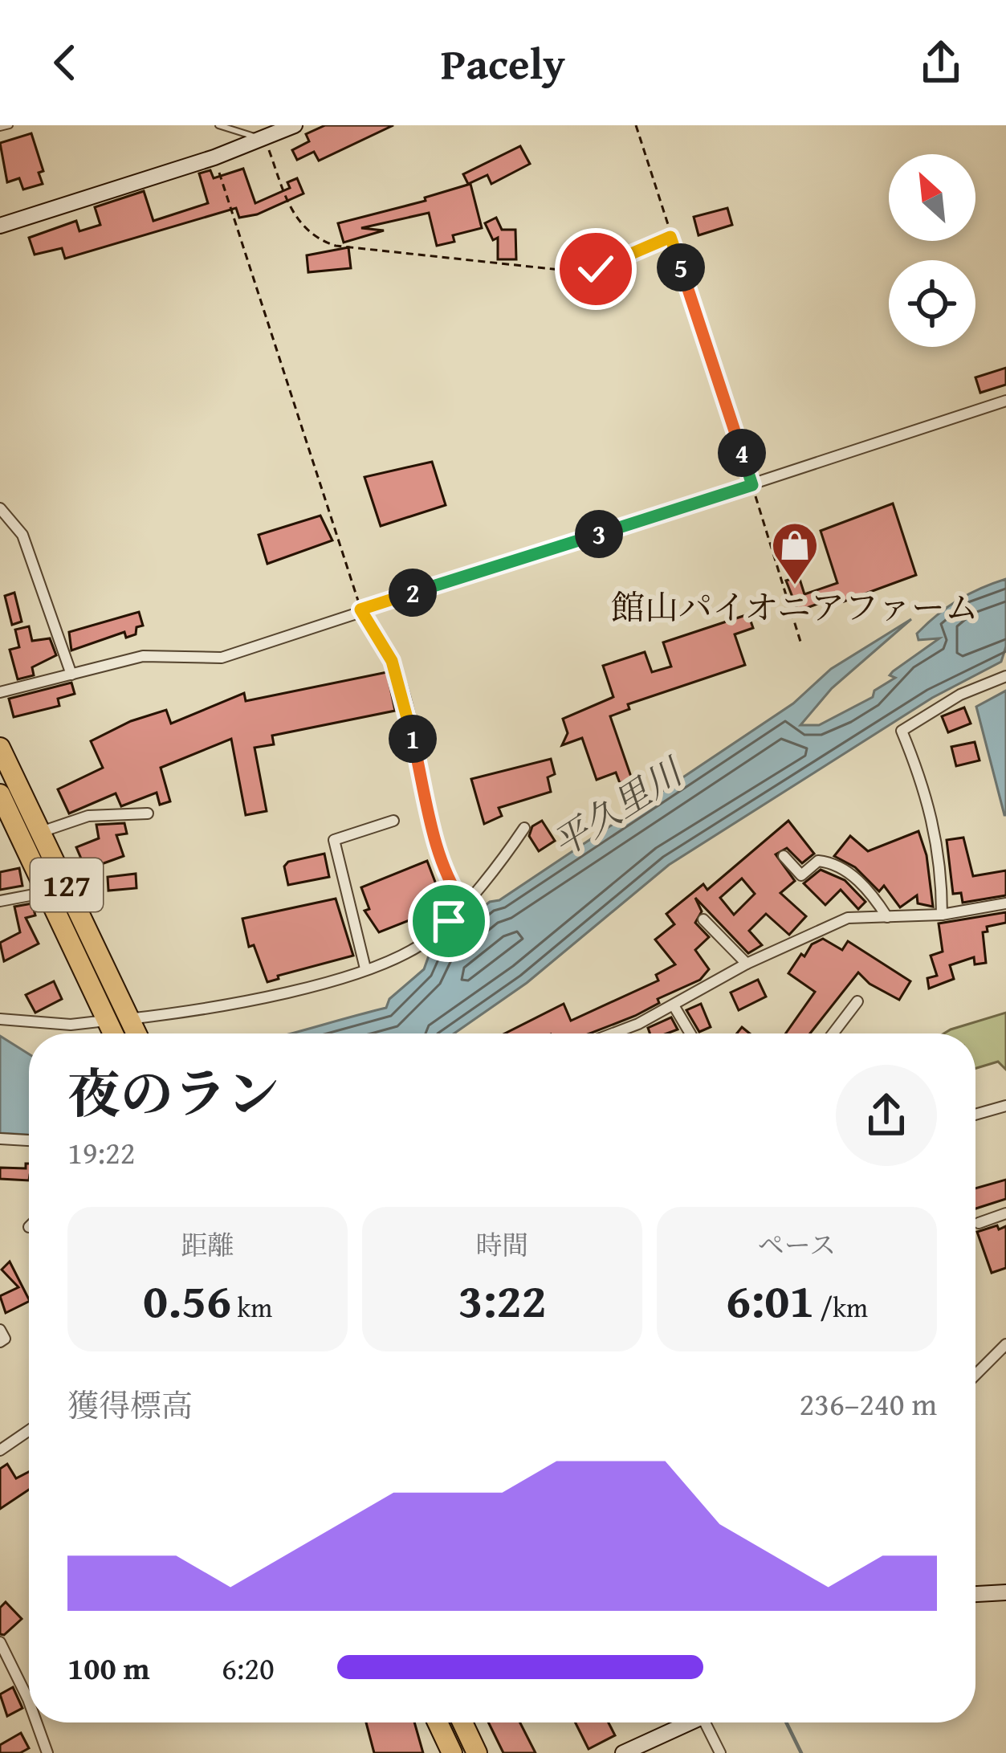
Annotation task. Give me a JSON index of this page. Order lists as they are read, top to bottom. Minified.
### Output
{"streets":{"highway":["127"]},"water":["平久里川"],"places":{"shop":["館山パイオニアファーム"]},"north":"top left","page":{"header":"Pacely","pins":["5","4","3","2","1"],"heading":["夜のラン","19:22"],"stats":[["距離","0.56 km"],["時間","3:22"],["ペース","6:01 /km"]],"chart":["獲得標高","236–240 m"],"list":[{"name":"100 m","note":"6:20"}]}}
